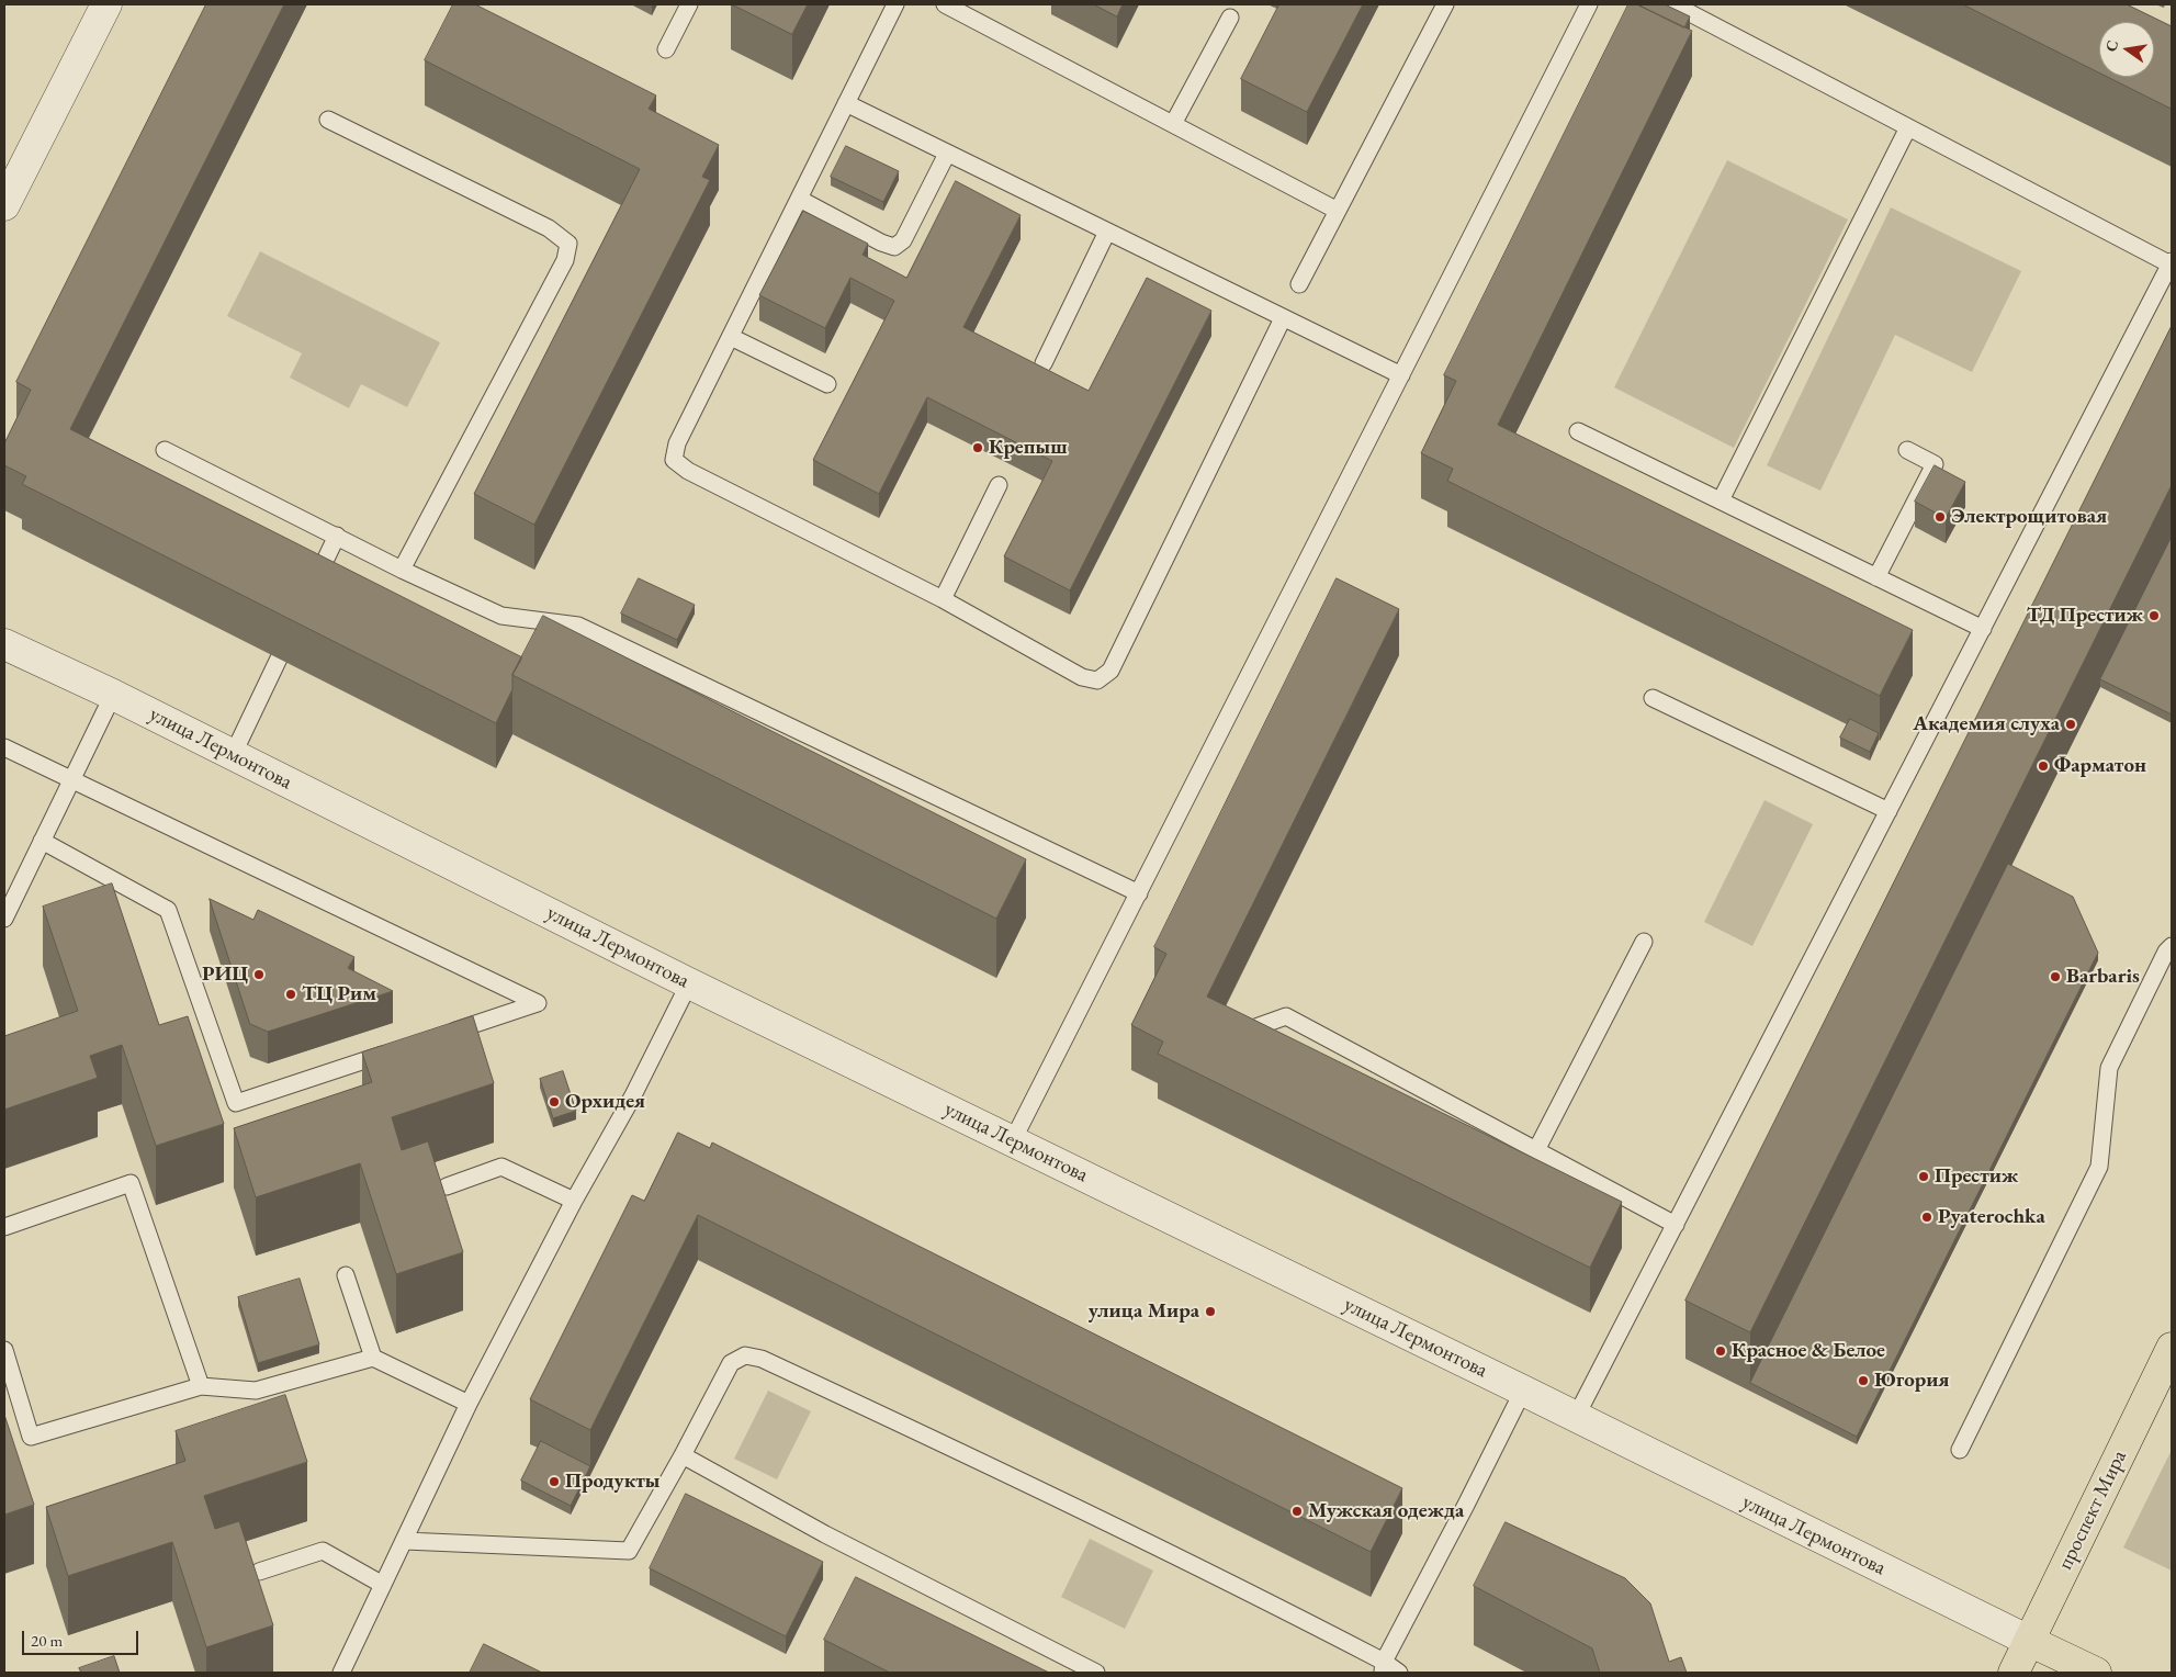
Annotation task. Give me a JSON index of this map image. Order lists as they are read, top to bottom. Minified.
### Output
{"streets":{"main road":["проспект Мира"],"street":["улица Лермонтова"]},"crossings":[["улица Лермонтова","проспект Мира"]],"places":["Крепыш","Электрощитовая","ТД Престиж","Академия слуха","Фарматон","РИЦ","Barbaris","ТЦ Рим","Орхидея","Престиж","Pyaterochka","улица Мира","Красное & Белое","Югория","Продукты","Мужская одежда"],"scale_bar":"20 m","north":"left"}
